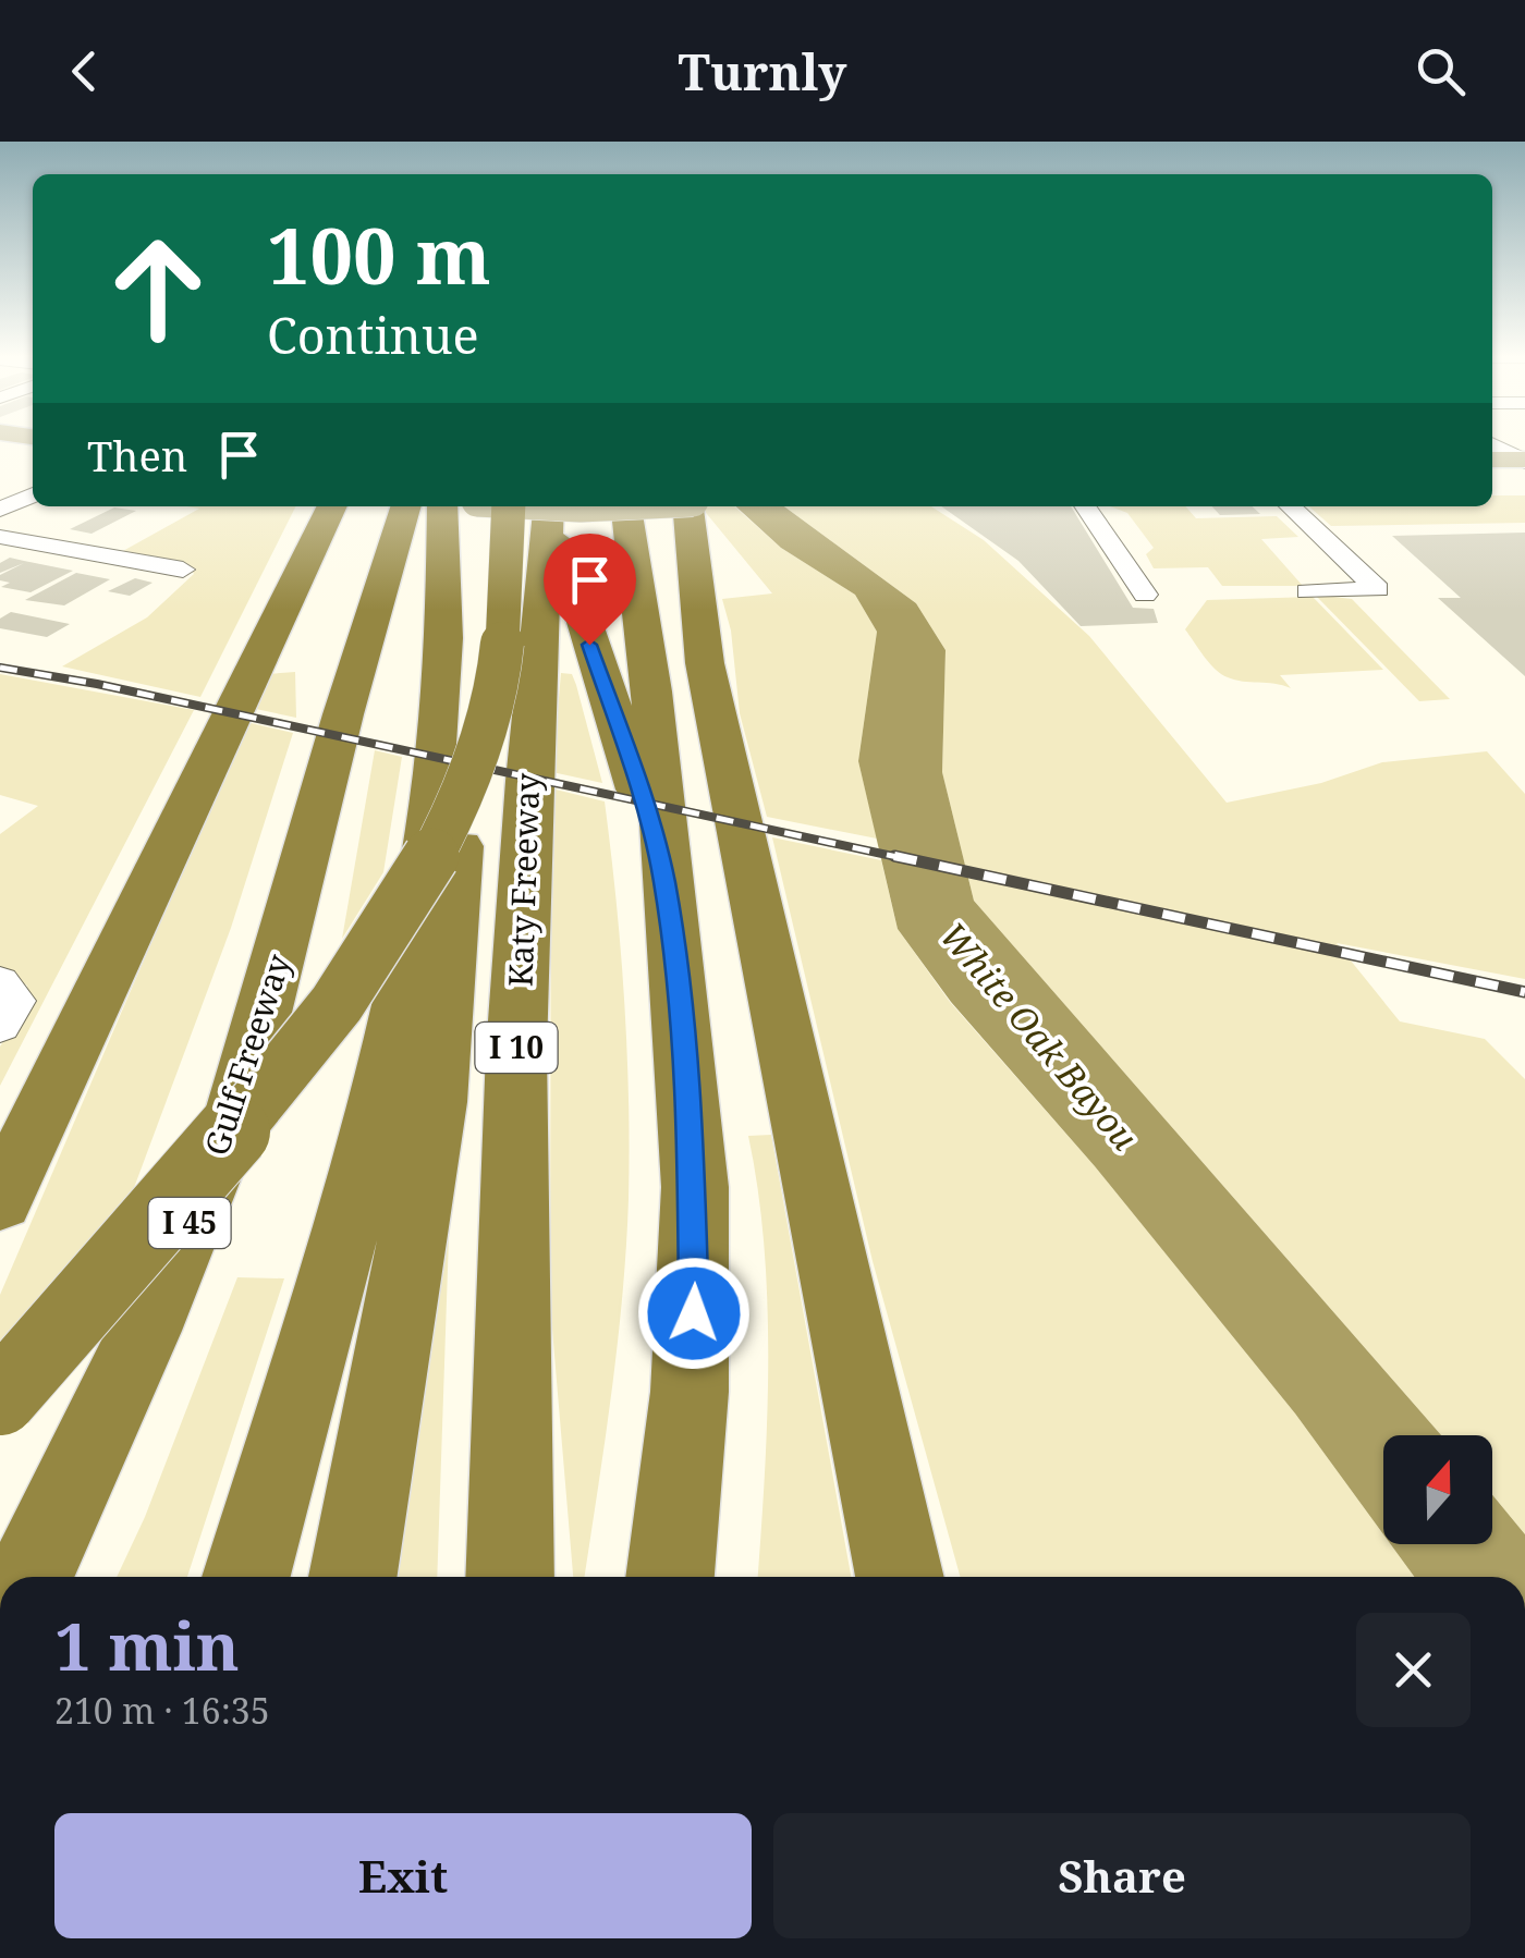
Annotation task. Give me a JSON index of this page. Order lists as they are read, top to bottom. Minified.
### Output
{"streets":{"highway":["Katy Freeway","I 10","Gulf Freeway","I 45"]},"water":["White Oak Bayou"],"north":"top","page":{"header":"Turnly","turn":["100 m","Continue"],"then":"Then","heading":["1 min","210 m · 16:35"],"buttons":["Exit","Share"]}}
